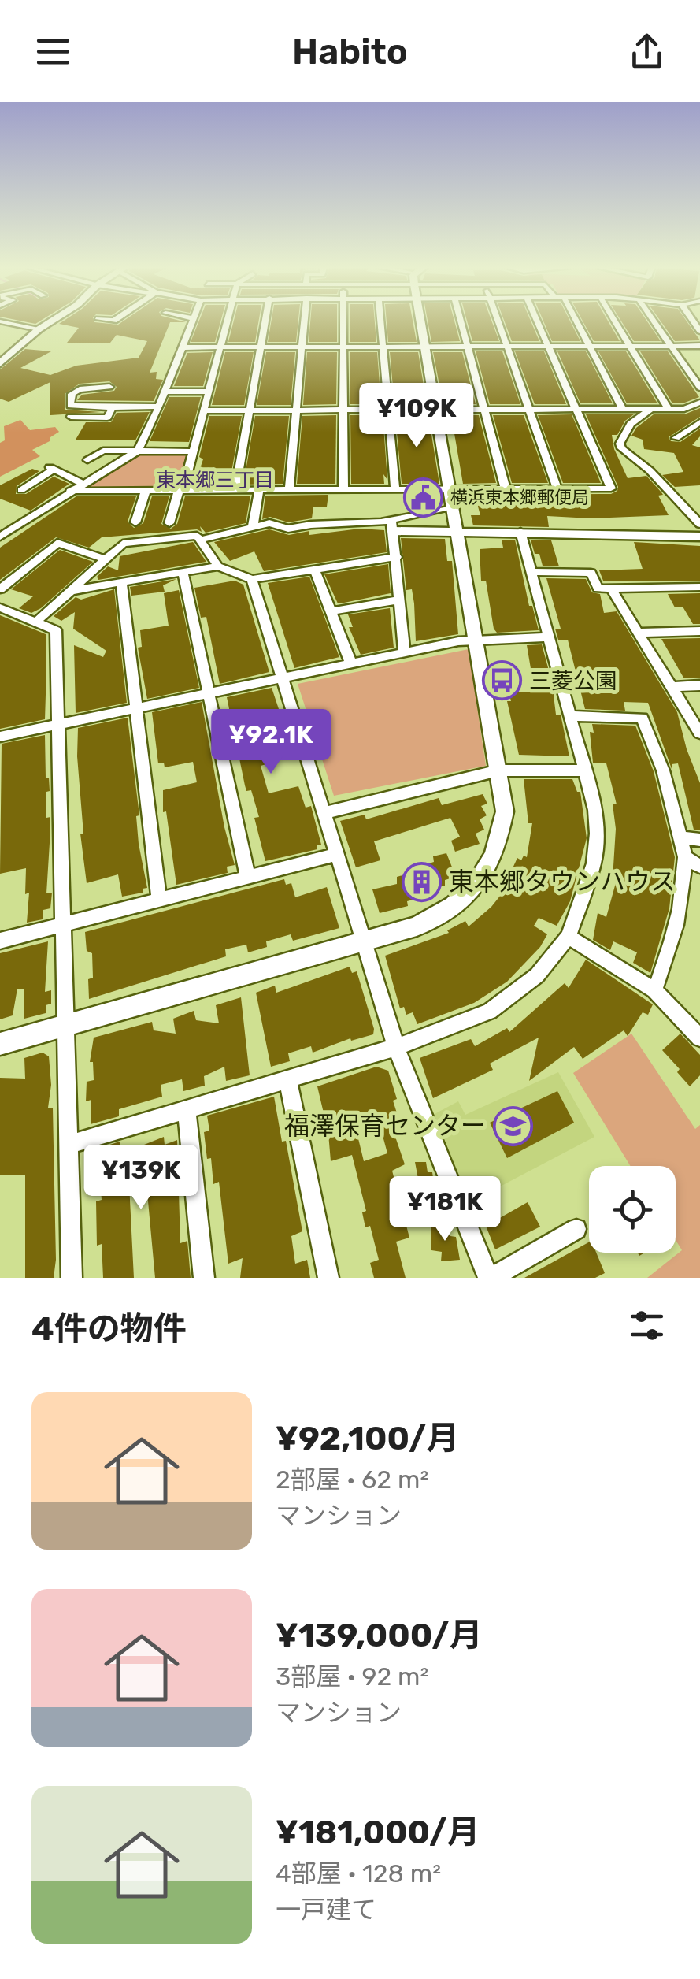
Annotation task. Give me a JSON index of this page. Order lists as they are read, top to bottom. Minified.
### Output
{"districts":["東本郷三丁目"],"places":{"public building":["横浜東本郷郵便局"],"bus stop":["三菱公園"],"building":["東本郷タウンハウス"],"school or university":["福澤保育センター"]},"page":{"header":"Habito","price":["¥109K","¥92.1K","¥139K","¥181K"],"heading":"4件の物件","list":[{"name":"¥92,100/月","note":"2部屋 · 62 m² · マンション"},{"name":"¥139,000/月","note":"3部屋 · 92 m² · マンション"},{"name":"¥181,000/月","note":"4部屋 · 128 m² · 一戸建て"}]}}
